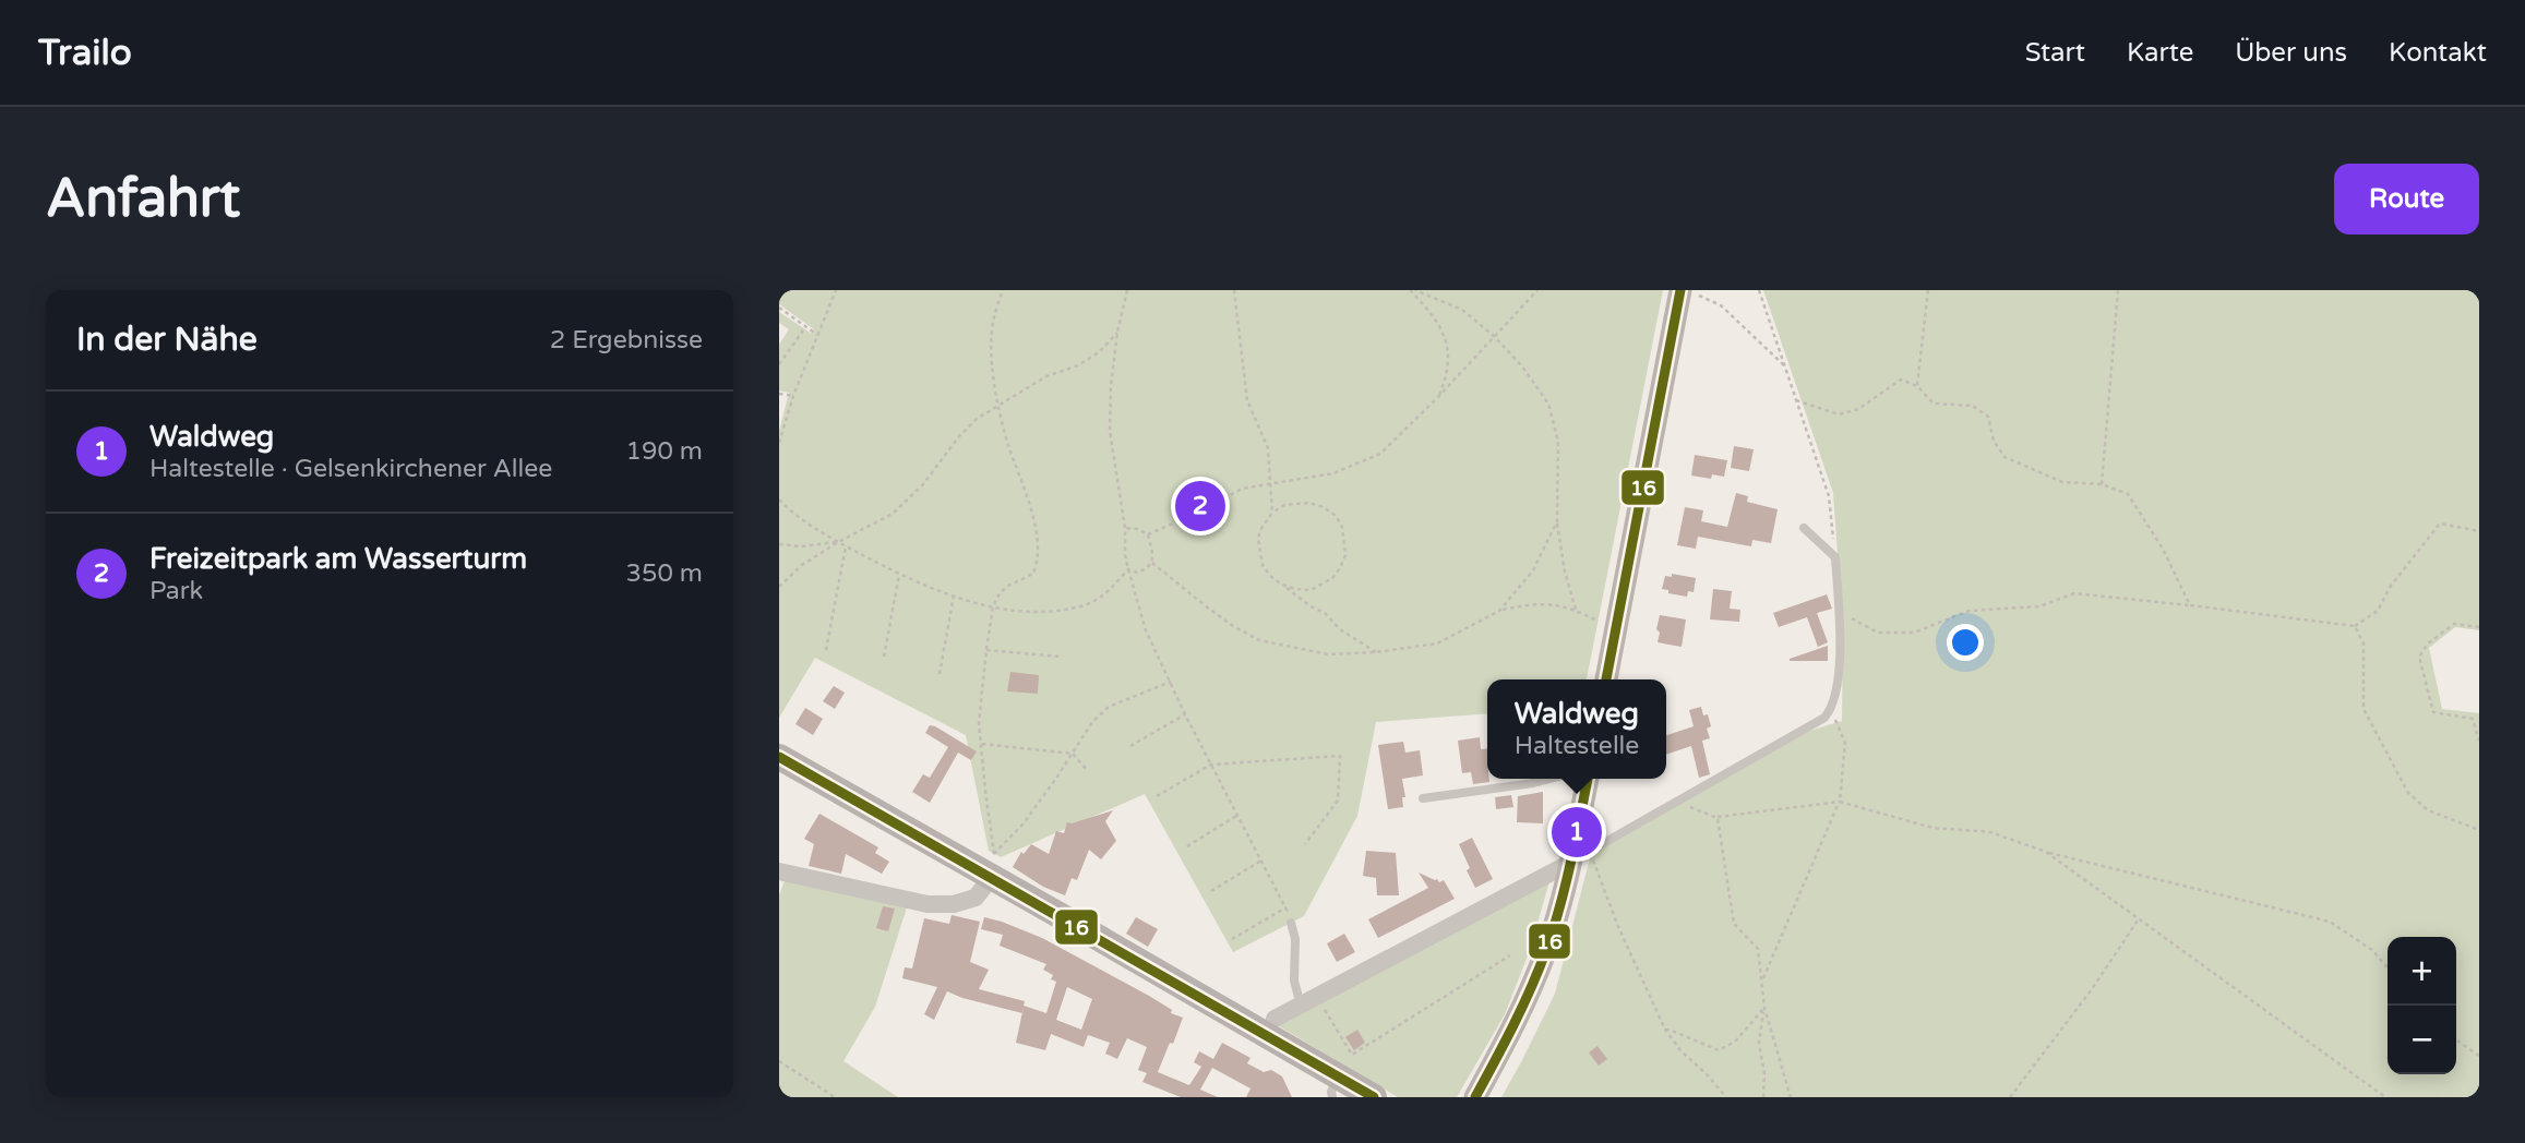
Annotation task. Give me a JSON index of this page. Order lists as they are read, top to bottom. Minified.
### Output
{"lines":["transit line 16"],"page":{"header":"Trailo","nav":["Start","Karte","Über uns","Kontakt"],"buttons":"Route","title":"Anfahrt","heading":["In der Nähe","2 Ergebnisse"],"list":[{"mark":"1","name":"Waldweg","note":"Haltestelle · Gelsenkirchener Allee","value":"190 m"},{"mark":"2","name":"Freizeitpark am Wasserturm","note":"Park","value":"350 m"}],"pins":["2","1"],"popup":["Waldweg","Haltestelle"],"map_buttons":["+","−"]}}
